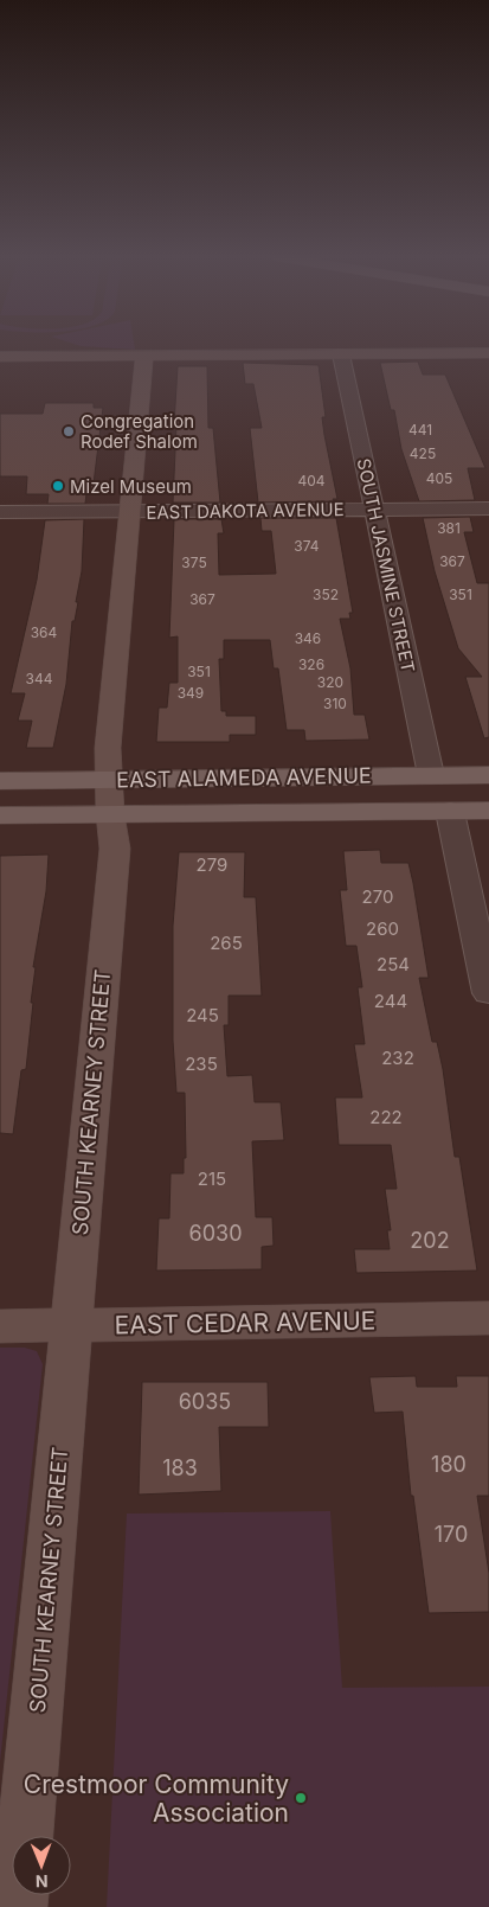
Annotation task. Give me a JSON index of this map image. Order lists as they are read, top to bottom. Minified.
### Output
{"streets":{"main road":["EAST ALAMEDA AVENUE"],"street":["EAST DAKOTA AVENUE","SOUTH JASMINE STREET","SOUTH KEARNEY STREET","EAST CEDAR AVENUE"]},"crossings":[["EAST DAKOTA AVENUE","SOUTH JASMINE STREET"],["EAST DAKOTA AVENUE","SOUTH KEARNEY STREET"],["SOUTH JASMINE STREET","EAST ALAMEDA AVENUE"],["EAST ALAMEDA AVENUE","SOUTH KEARNEY STREET"],["SOUTH KEARNEY STREET","EAST CEDAR AVENUE"]],"places":["Congregation Rodef Shalom","Mizel Museum","Crestmoor Community Association"],"house_numbers":["441","425","405","404","381","374","367","375","352","351","367","364","346","326","351","344","320","349","310","279","270","260","265","254","244","245","232","235","222","215","6030","202","6035","180","183","170"],"north":"bottom"}
